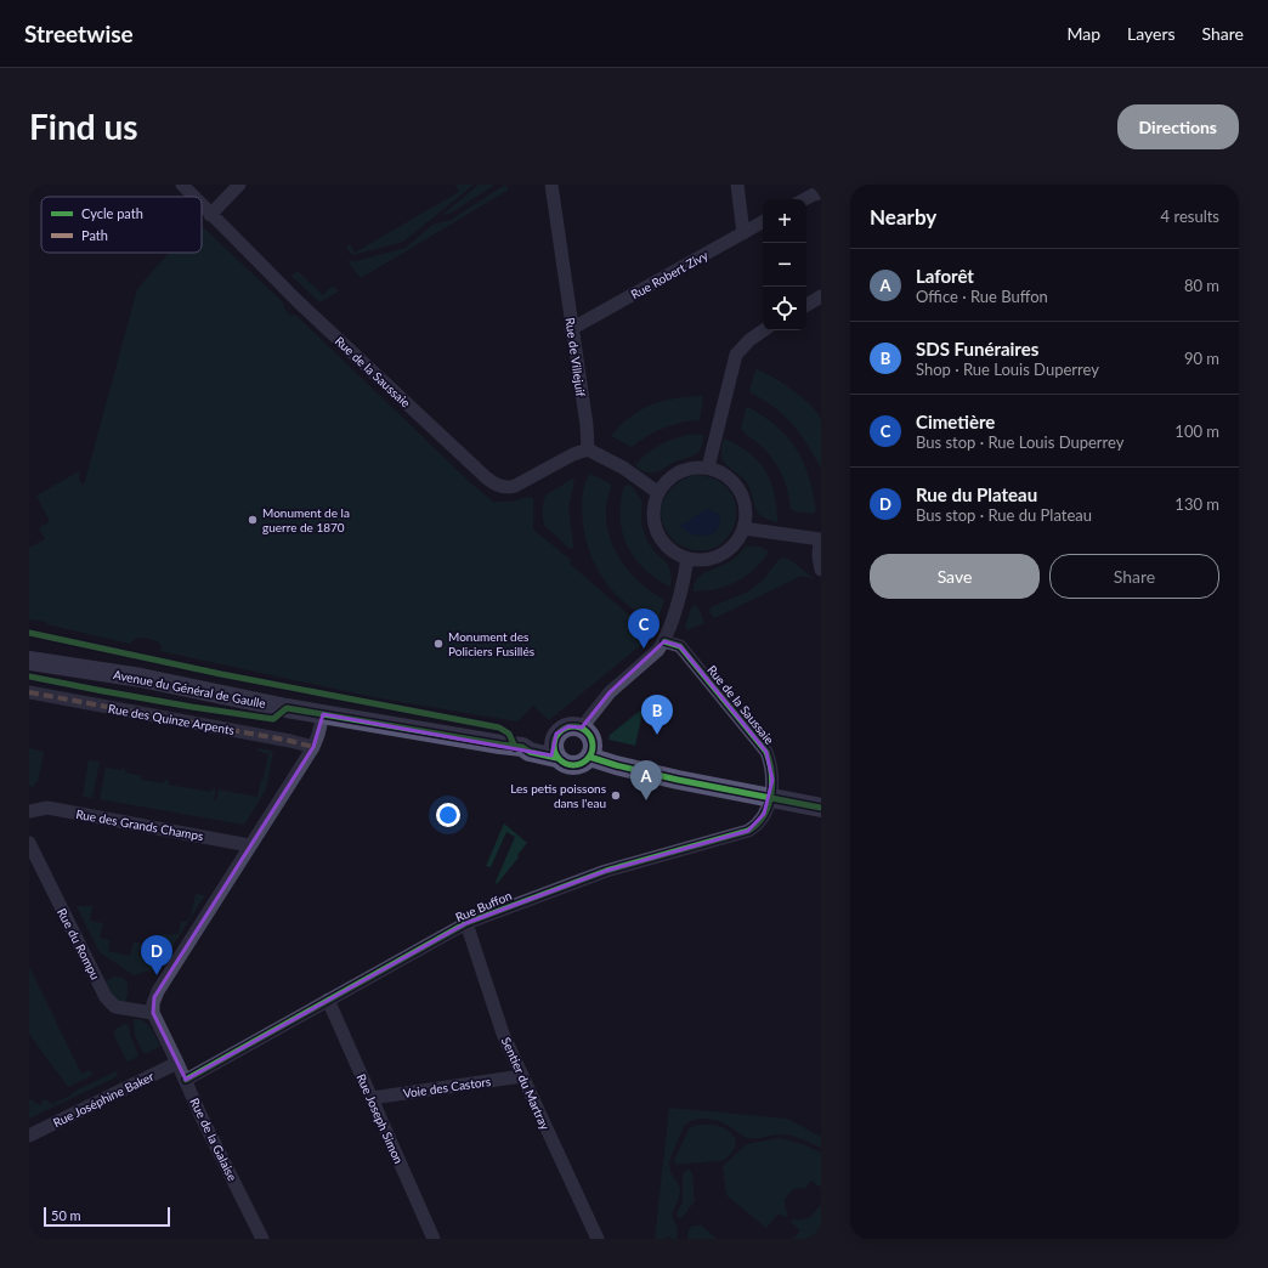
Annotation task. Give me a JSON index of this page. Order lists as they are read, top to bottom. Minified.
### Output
{"streets":{"main road":["Avenue du Général de Gaulle"],"street":["Rue Robert Zivy","Rue de Villejuif","Rue de la Saussaie","Rue des Quinze Arpents","Rue des Grands Champs","Rue Buffon","Rue du Rompu","Sentier du Martray","Voie des Castors","Rue Joséphine Baker","Rue Joseph Simon","Rue de la Galaise"]},"crossings":[["Rue Robert Zivy","Rue de Villejuif"],["Rue de Villejuif","Rue de la Saussaie"],["Rue de la Saussaie","Rue Buffon"],["Rue Buffon","Sentier du Martray"],["Rue Buffon","Rue Joseph Simon"],["Rue Buffon","Rue de la Galaise"],["Rue du Rompu","Rue de la Galaise"],["Sentier du Martray","Voie des Castors"],["Voie des Castors","Rue Joseph Simon"],["Rue Joséphine Baker","Rue de la Galaise"]],"places":["Monument de la guerre de 1870","Monument des Policiers Fusillés","Les petis poissons dans l'eau"],"legend":["Cycle path","Path"],"scale_bar":"50 m","page":{"header":"Streetwise","nav":["Map","Layers","Share"],"buttons":["Directions",["Save","Share"]],"title":"Find us","heading":["Nearby","4 results"],"map_buttons":["+","−"],"list":[{"mark":"A","name":"Laforêt","note":"Office · Rue Buffon","value":"80 m"},{"mark":"B","name":"SDS Funéraires","note":"Shop · Rue Louis Duperrey","value":"90 m"},{"mark":"C","name":"Cimetière","note":"Bus stop · Rue Louis Duperrey","value":"100 m"},{"mark":"D","name":"Rue du Plateau","note":"Bus stop · Rue du Plateau","value":"130 m"}],"pins":["C","B","A","D"],"scale":"50 m"}}
